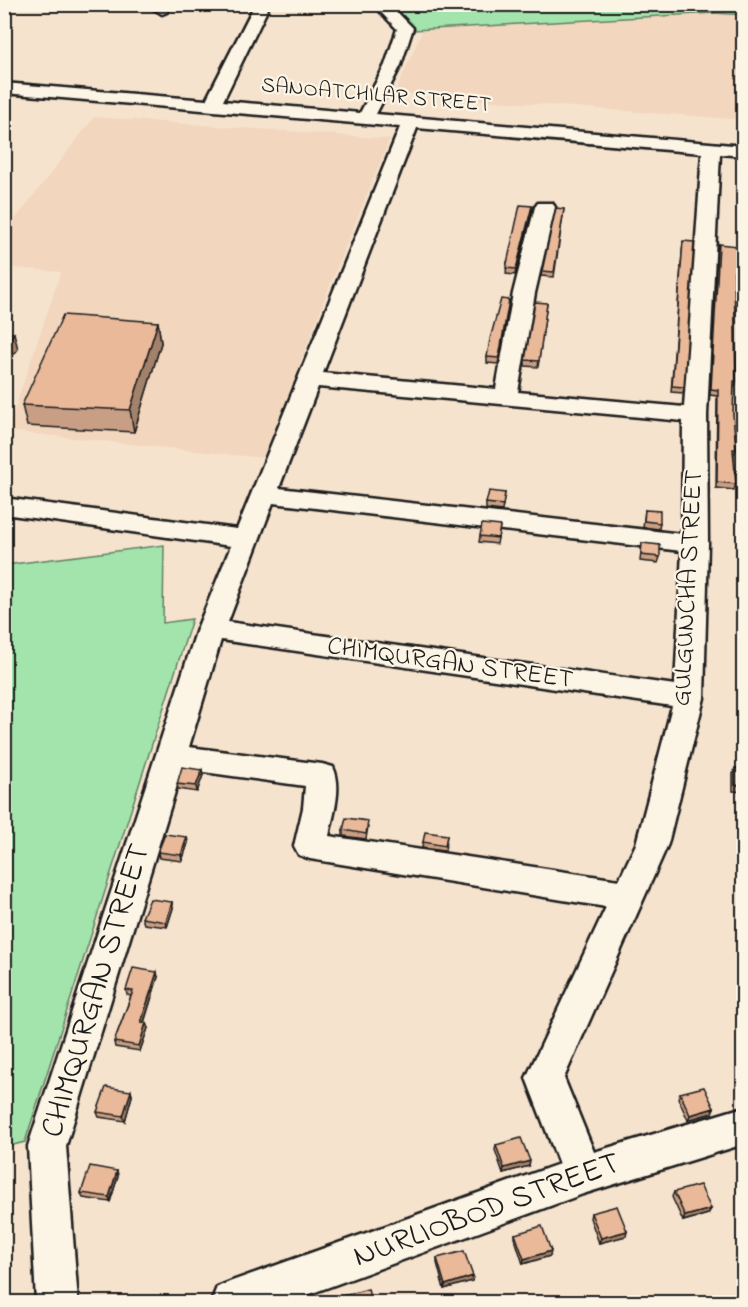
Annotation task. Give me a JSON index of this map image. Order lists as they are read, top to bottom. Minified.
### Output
{"streets":{"street":["SANOATCHILAR STREET","GULGUNCHA STREET","CHIMQURGAN STREET","NURLIOBOD STREET"]},"crossings":[["SANOATCHILAR STREET","GULGUNCHA STREET"],["SANOATCHILAR STREET","CHIMQURGAN STREET"],["GULGUNCHA STREET","CHIMQURGAN STREET"],["GULGUNCHA STREET","NURLIOBOD STREET"]]}
